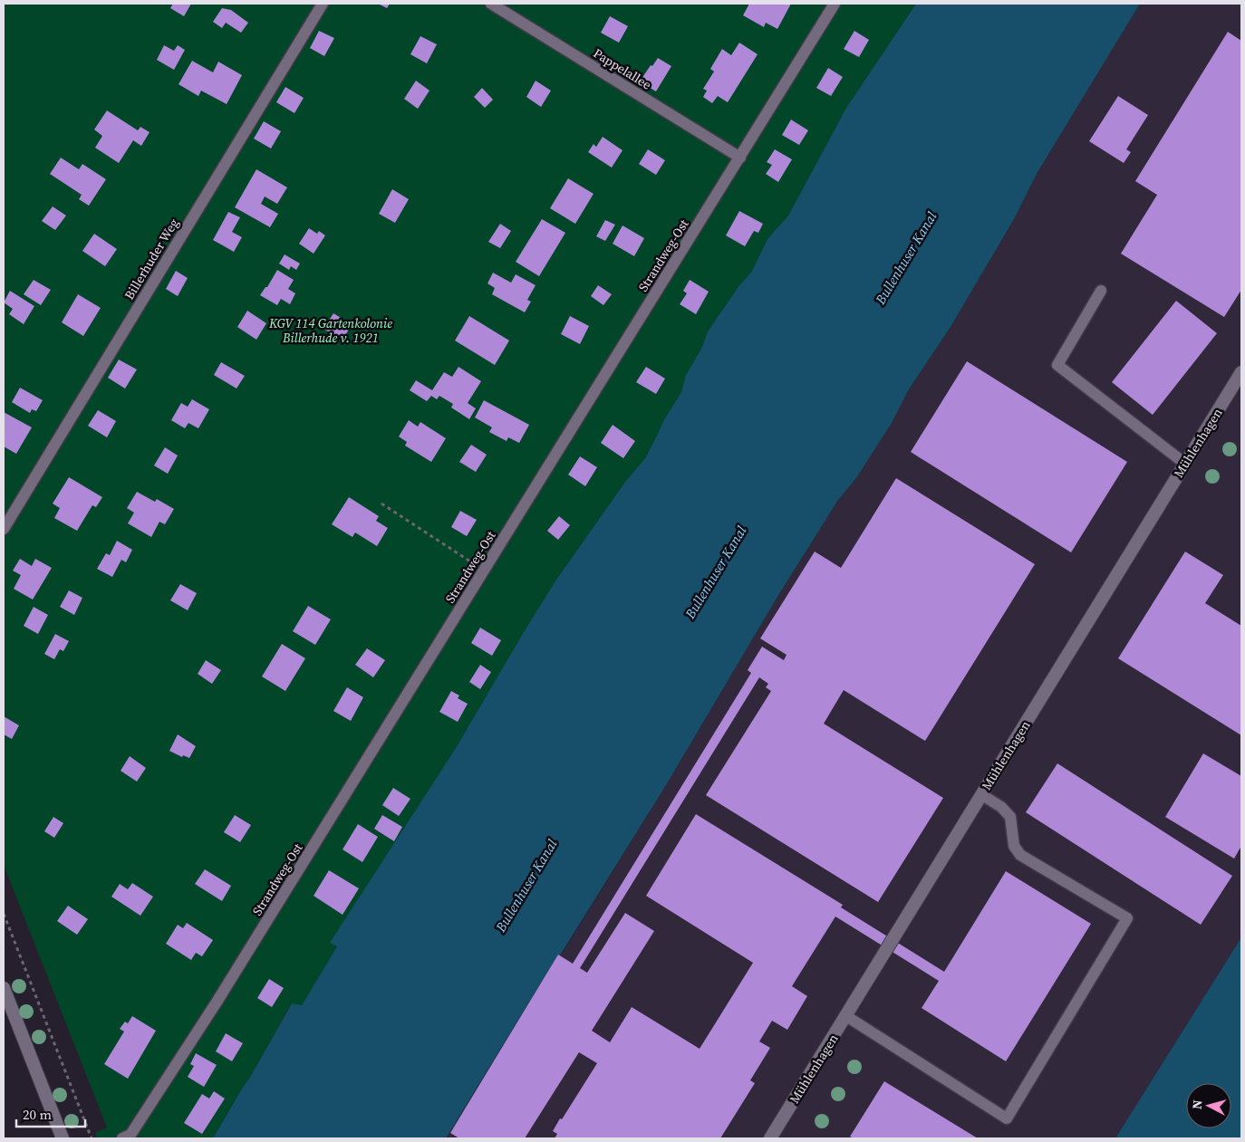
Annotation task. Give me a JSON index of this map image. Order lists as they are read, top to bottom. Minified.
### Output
{"streets":{"street":["Mühlenhagen"],"lane":["Pappelallee","Strandweg-Ost","Billerhuder Weg"]},"crossings":[["Pappelallee","Strandweg-Ost"]],"water":["Bullenhuser Kanal"],"parks":["KGV 114 Gartenkolonie Billerhude v. 1921"],"scale_bar":"20 m","north":"left"}
